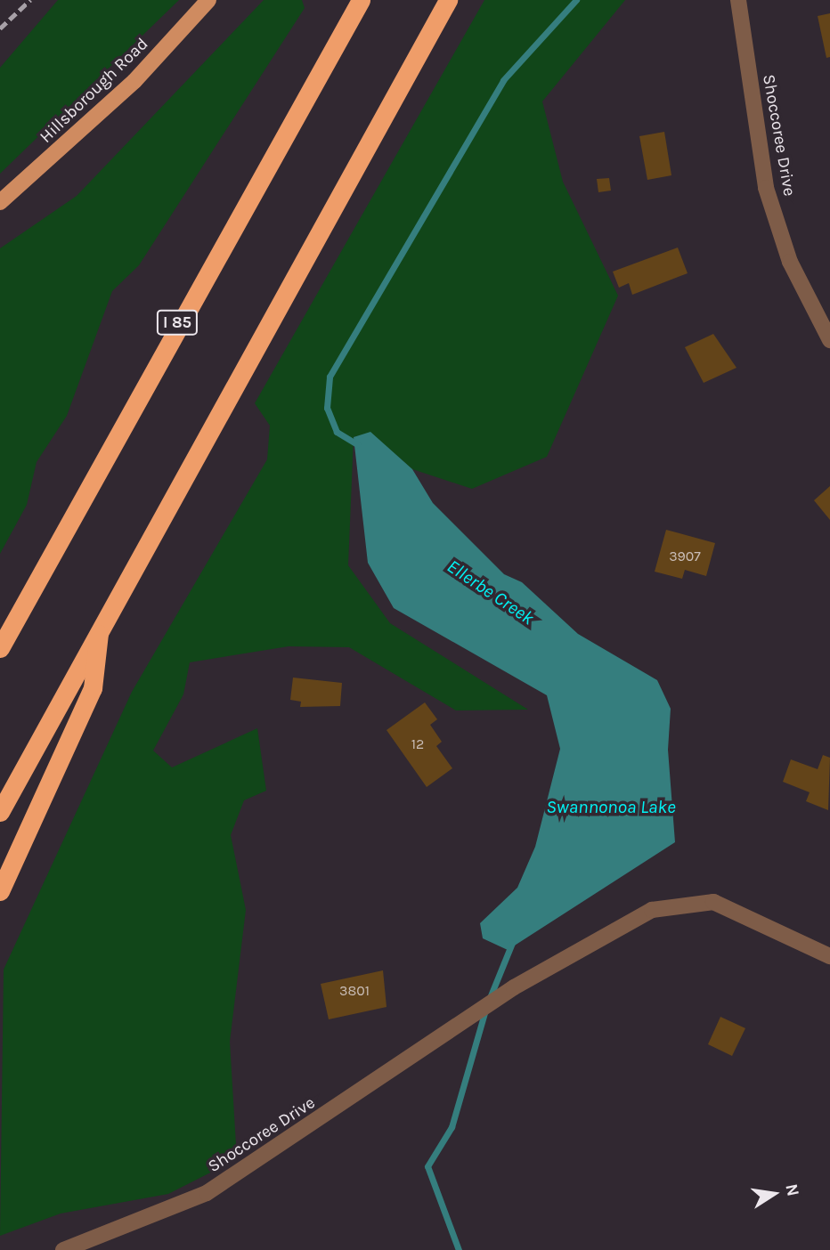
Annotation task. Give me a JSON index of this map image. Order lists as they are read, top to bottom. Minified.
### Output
{"streets":{"highway":["I 85"],"main road":["Hillsborough Road"],"street":["Shoccoree Drive"]},"water":["Ellerbe Creek","Swannonoa Lake"],"house_numbers":["3907","12","3801"],"north":"right"}
